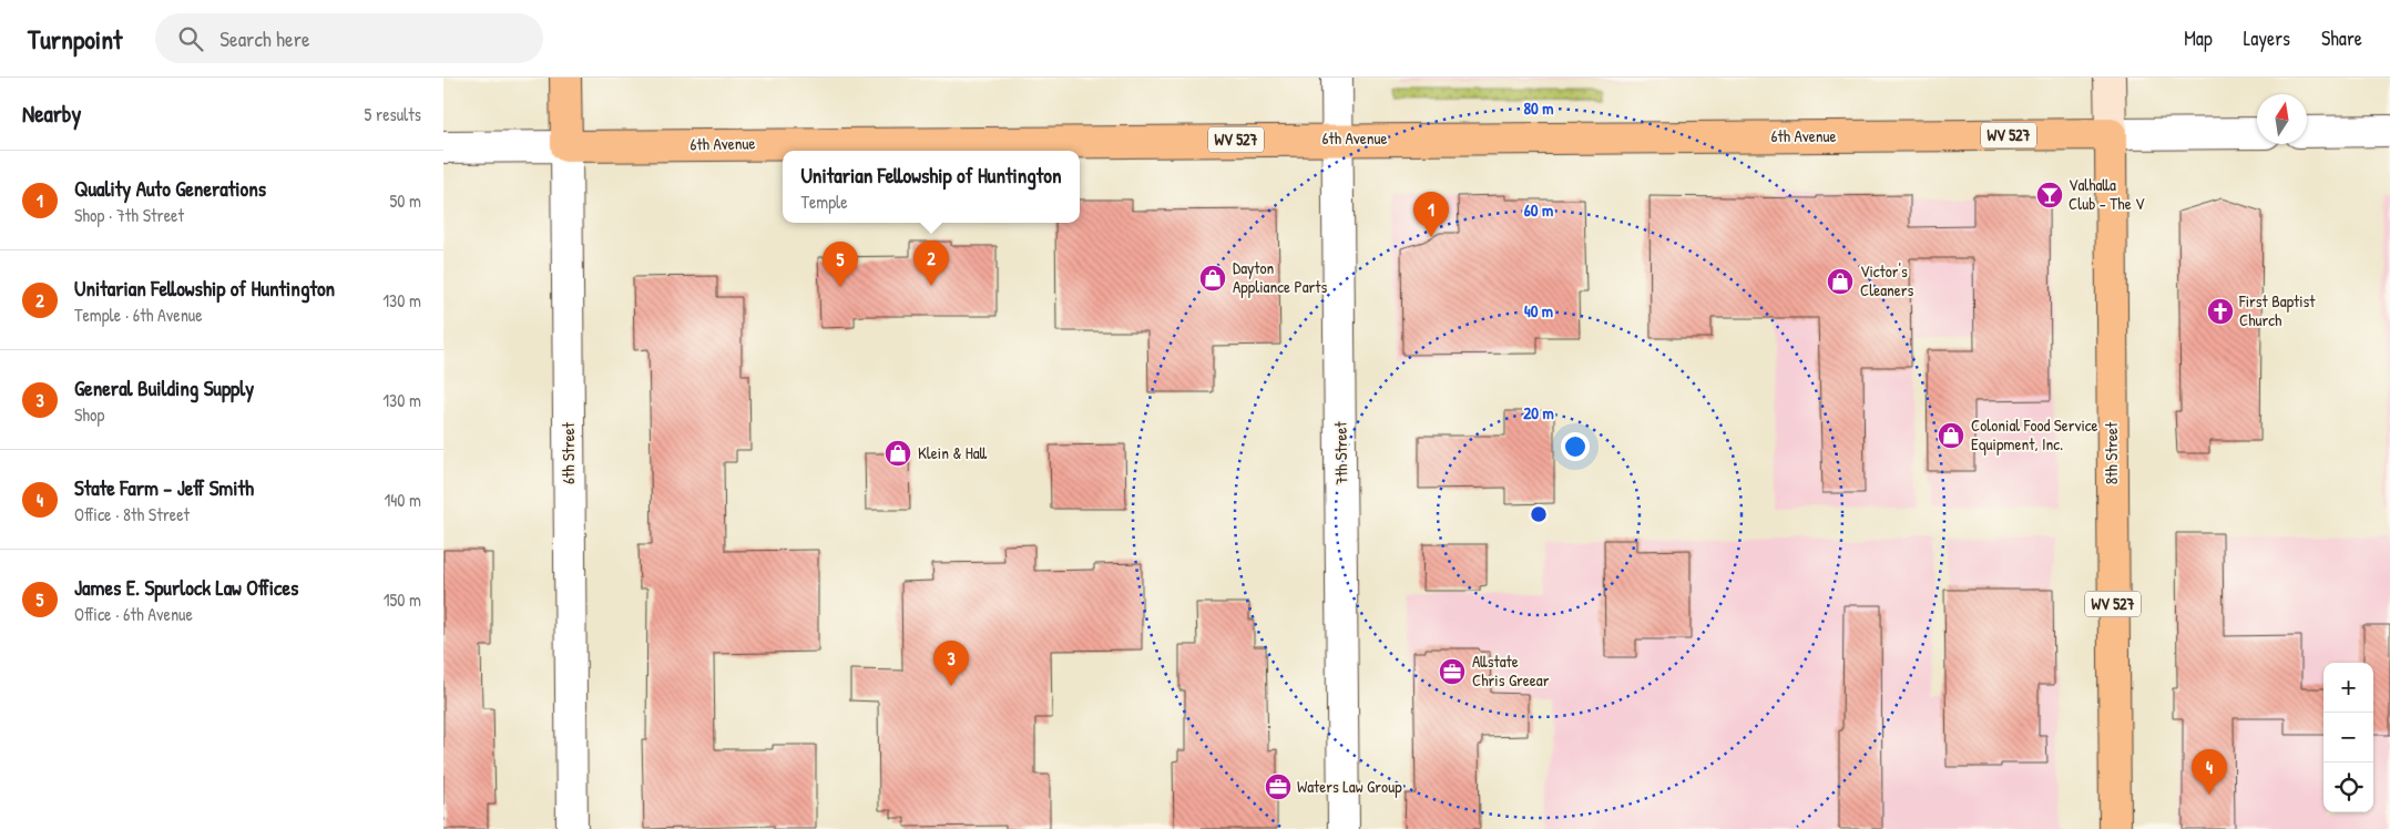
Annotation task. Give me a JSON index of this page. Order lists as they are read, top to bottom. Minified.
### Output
{"streets":{"main road":["WV 527","6th Avenue","6th Street","8th Street"],"street":["7th Street"]},"crossings":[["6th Avenue","6th Street"],["6th Avenue","7th Street"],["6th Avenue","8th Street"]],"places":{"bar":["Valhalla Club - The V"],"shop":["Dayton Appliance Parts","Victor's Cleaners","Colonial Food Service Equipment, Inc.","Klein & Hall"],"church":["First Baptist Church"],"office":["Allstate Chris Greear","Waters Law Group"]},"north":"top","page":{"header":"Turnpoint","search":"Search here","nav":["Map","Layers","Share"],"heading":["Nearby","5 results"],"list":[{"mark":"1","name":"Quality Auto Generations","note":"Shop · 7th Street","value":"50 m"},{"mark":"2","name":"Unitarian Fellowship of Huntington","note":"Temple · 6th Avenue","value":"130 m"},{"mark":"3","name":"General Building Supply","note":"Shop","value":"130 m"},{"mark":"4","name":"State Farm – Jeff Smith","note":"Office · 8th Street","value":"140 m"},{"mark":"5","name":"James E. Spurlock Law Offices","note":"Office · 6th Avenue","value":"150 m"}],"popup":["Unitarian Fellowship of Huntington","Temple"],"pins":["1","2","5","3","4"],"map_buttons":["+","−"]},"rings":["80 m","60 m","40 m","20 m"]}
